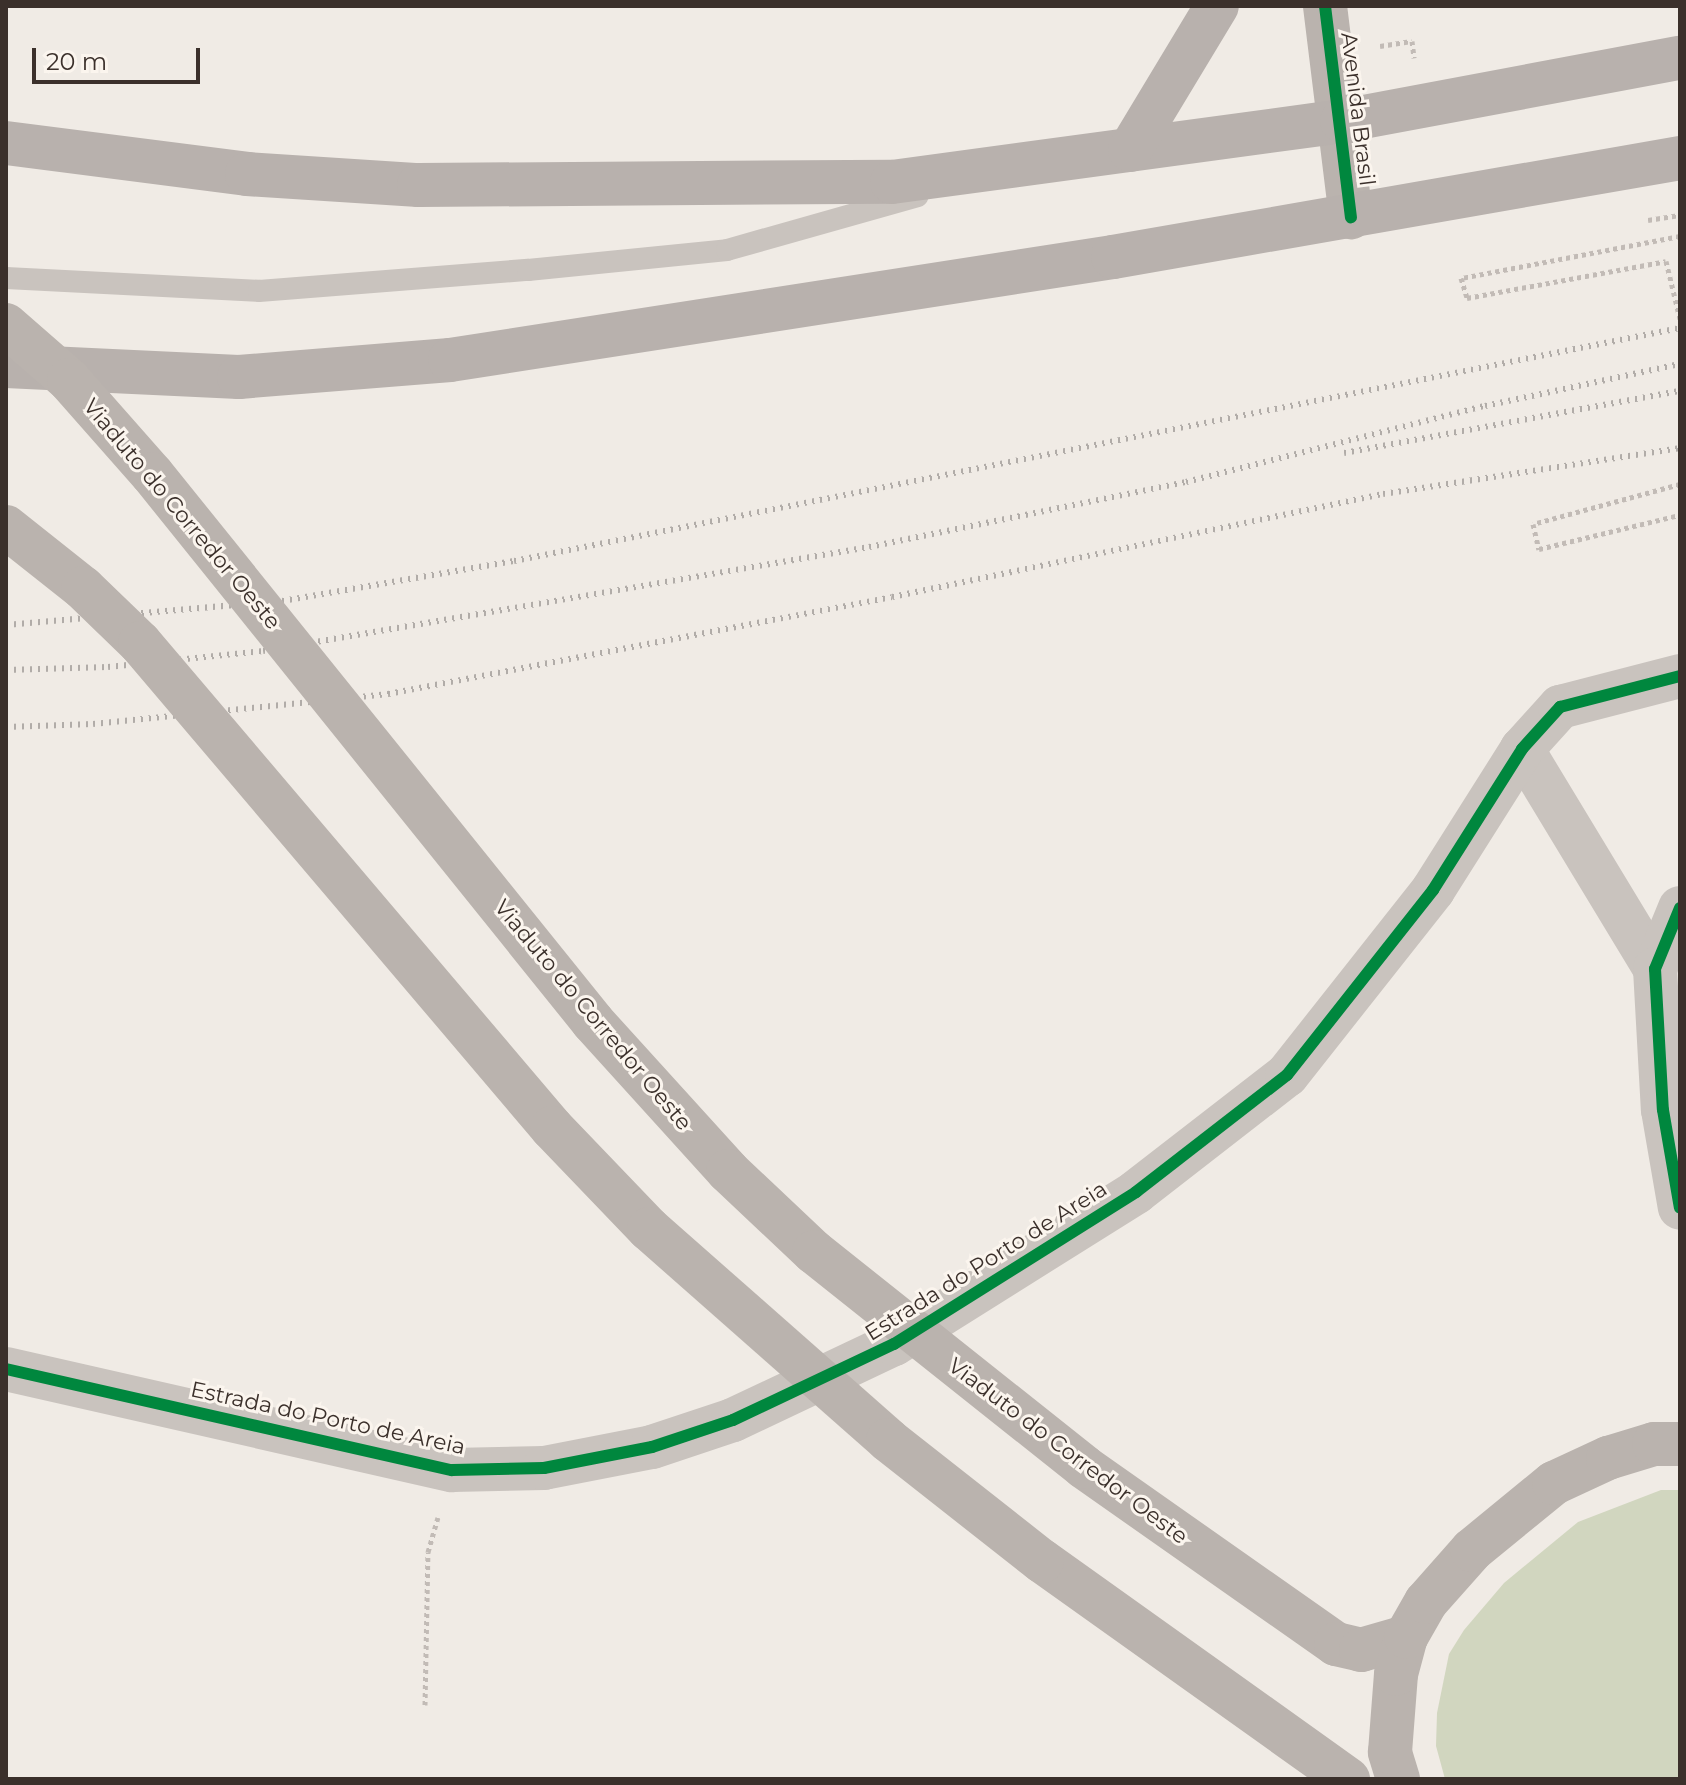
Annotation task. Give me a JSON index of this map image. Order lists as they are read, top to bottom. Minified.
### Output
{"streets":{"main road":["Avenida Brasil","Viaduto do Corredor Oeste"],"street":["Estrada do Porto de Areia"]},"scale_bar":"20 m"}
